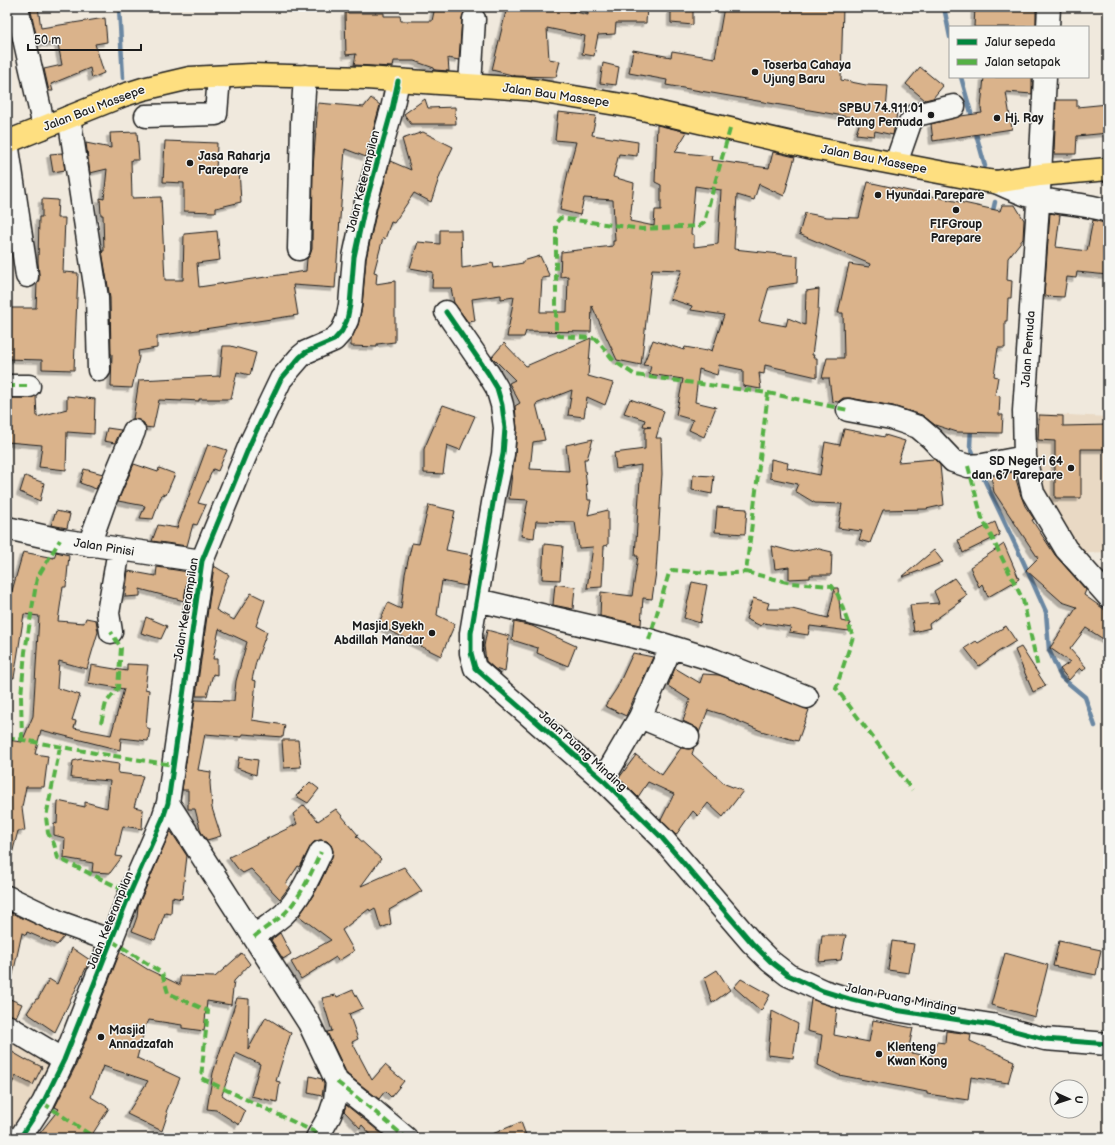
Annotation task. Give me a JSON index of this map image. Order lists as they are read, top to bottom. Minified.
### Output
{"streets":{"highway":["Jalan Bau Massepe"],"street":["Jalan Keterampilan","Jalan Pemuda","Jalan Pinisi","Jalan Puang Minding"]},"crossings":[["Jalan Bau Massepe","Jalan Keterampilan"],["Jalan Bau Massepe","Jalan Pemuda"],["Jalan Keterampilan","Jalan Pinisi"]],"places":["Toserba Cahaya Ujung Baru","SPBU 74.911.01 Patung Pemuda","Hj. Ray","Jasa Raharja Parepare","Hyundai Parepare","FIFGroup Parepare","SD Negeri 64 dan 67 Parepare","Masjid Syekh Abdillah Mandar","Masjid Annadzafah","Klenteng Kwan Kong"],"legend":["Jalur sepeda","Jalan setapak"],"scale_bar":"50 m","north":"right"}
